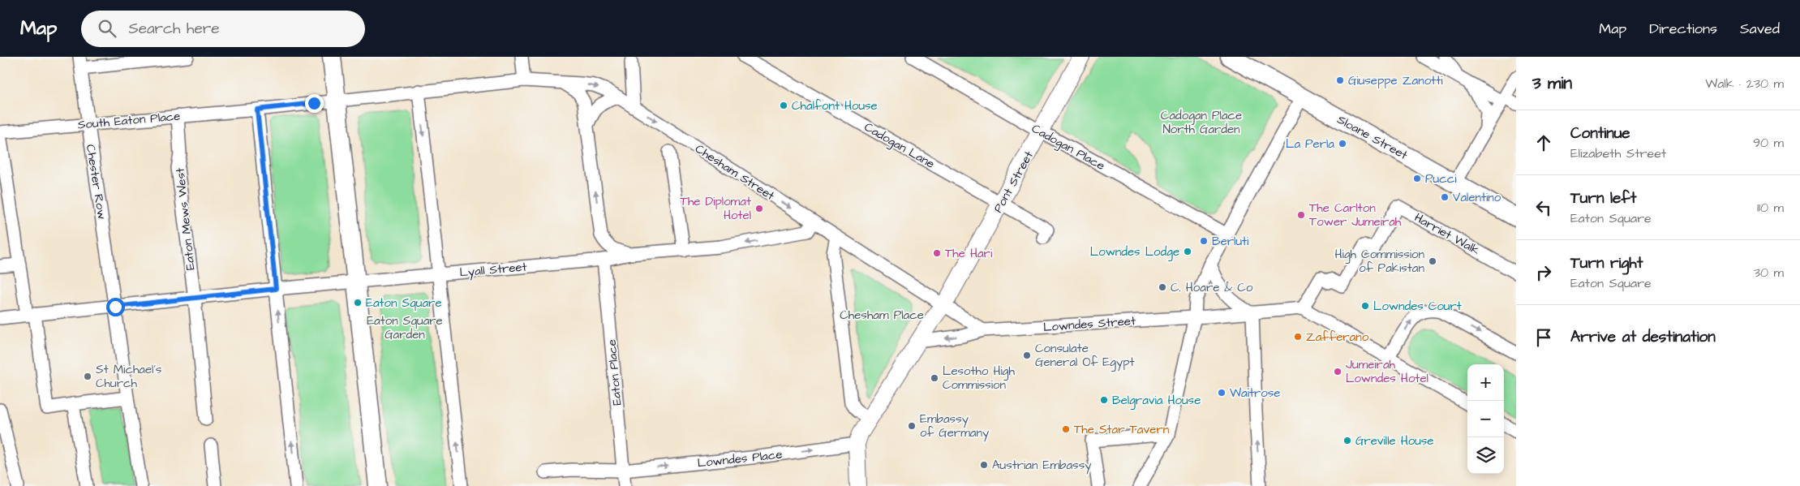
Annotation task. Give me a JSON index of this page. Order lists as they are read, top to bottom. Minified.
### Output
{"streets":{"main road":["Sloane Street","Pont Street"],"street":["South Eaton Place","Cadogan Lane","Cadogan Place","Chesham Street","Chester Row","Eaton Mews West","Harriet Walk","Lyall Street","Lowndes Street","Eaton Place","Lowndes Place"]},"crossings":[["South Eaton Place","Chester Row"],["South Eaton Place","Eaton Mews West"],["Cadogan Lane","Pont Street"],["Cadogan Place","Pont Street"],["Chesham Street","Lyall Street"],["Chester Row","Lyall Street"],["Eaton Mews West","Lyall Street"],["Harriet Walk","Lowndes Street"],["Lyall Street","Eaton Place"],["Eaton Place","Lowndes Place"]],"one_way":["Chesham Street","Lowndes Place"],"parks":["Cadogan Place North Garden","Chesham Place","Eaton Square Garden"],"places":["Giuseppe Zanotti","Chalfont House","La Perla","Pucci","Valentino","The Diplomat Hotel","The Carlton Tower Jumeirah","Berluti","Lowndes Lodge","The Hari","High Commission of Pakistan","C. Hoare & Co","Eaton Square","Lowndes Court","Zafferano","Consulate General Of Egypt","Jumeirah Lowndes Hotel","St Michael's Church","Lesotho High Commission","Waitrose","Belgravia House","Embassy of Germany","The Star Tavern","Greville House","Austrian Embassy"],"page":{"header":"Map","search":"Search here","nav":["Map","Directions","Saved"],"heading":["3 min","Walk · 230 m"],"list":[["Continue","Elizabeth Street","90 m"],["Turn left","Eaton Square","110 m"],["Turn right","Eaton Square","30 m"],"Arrive at destination"],"map_buttons":["+","−"]}}
